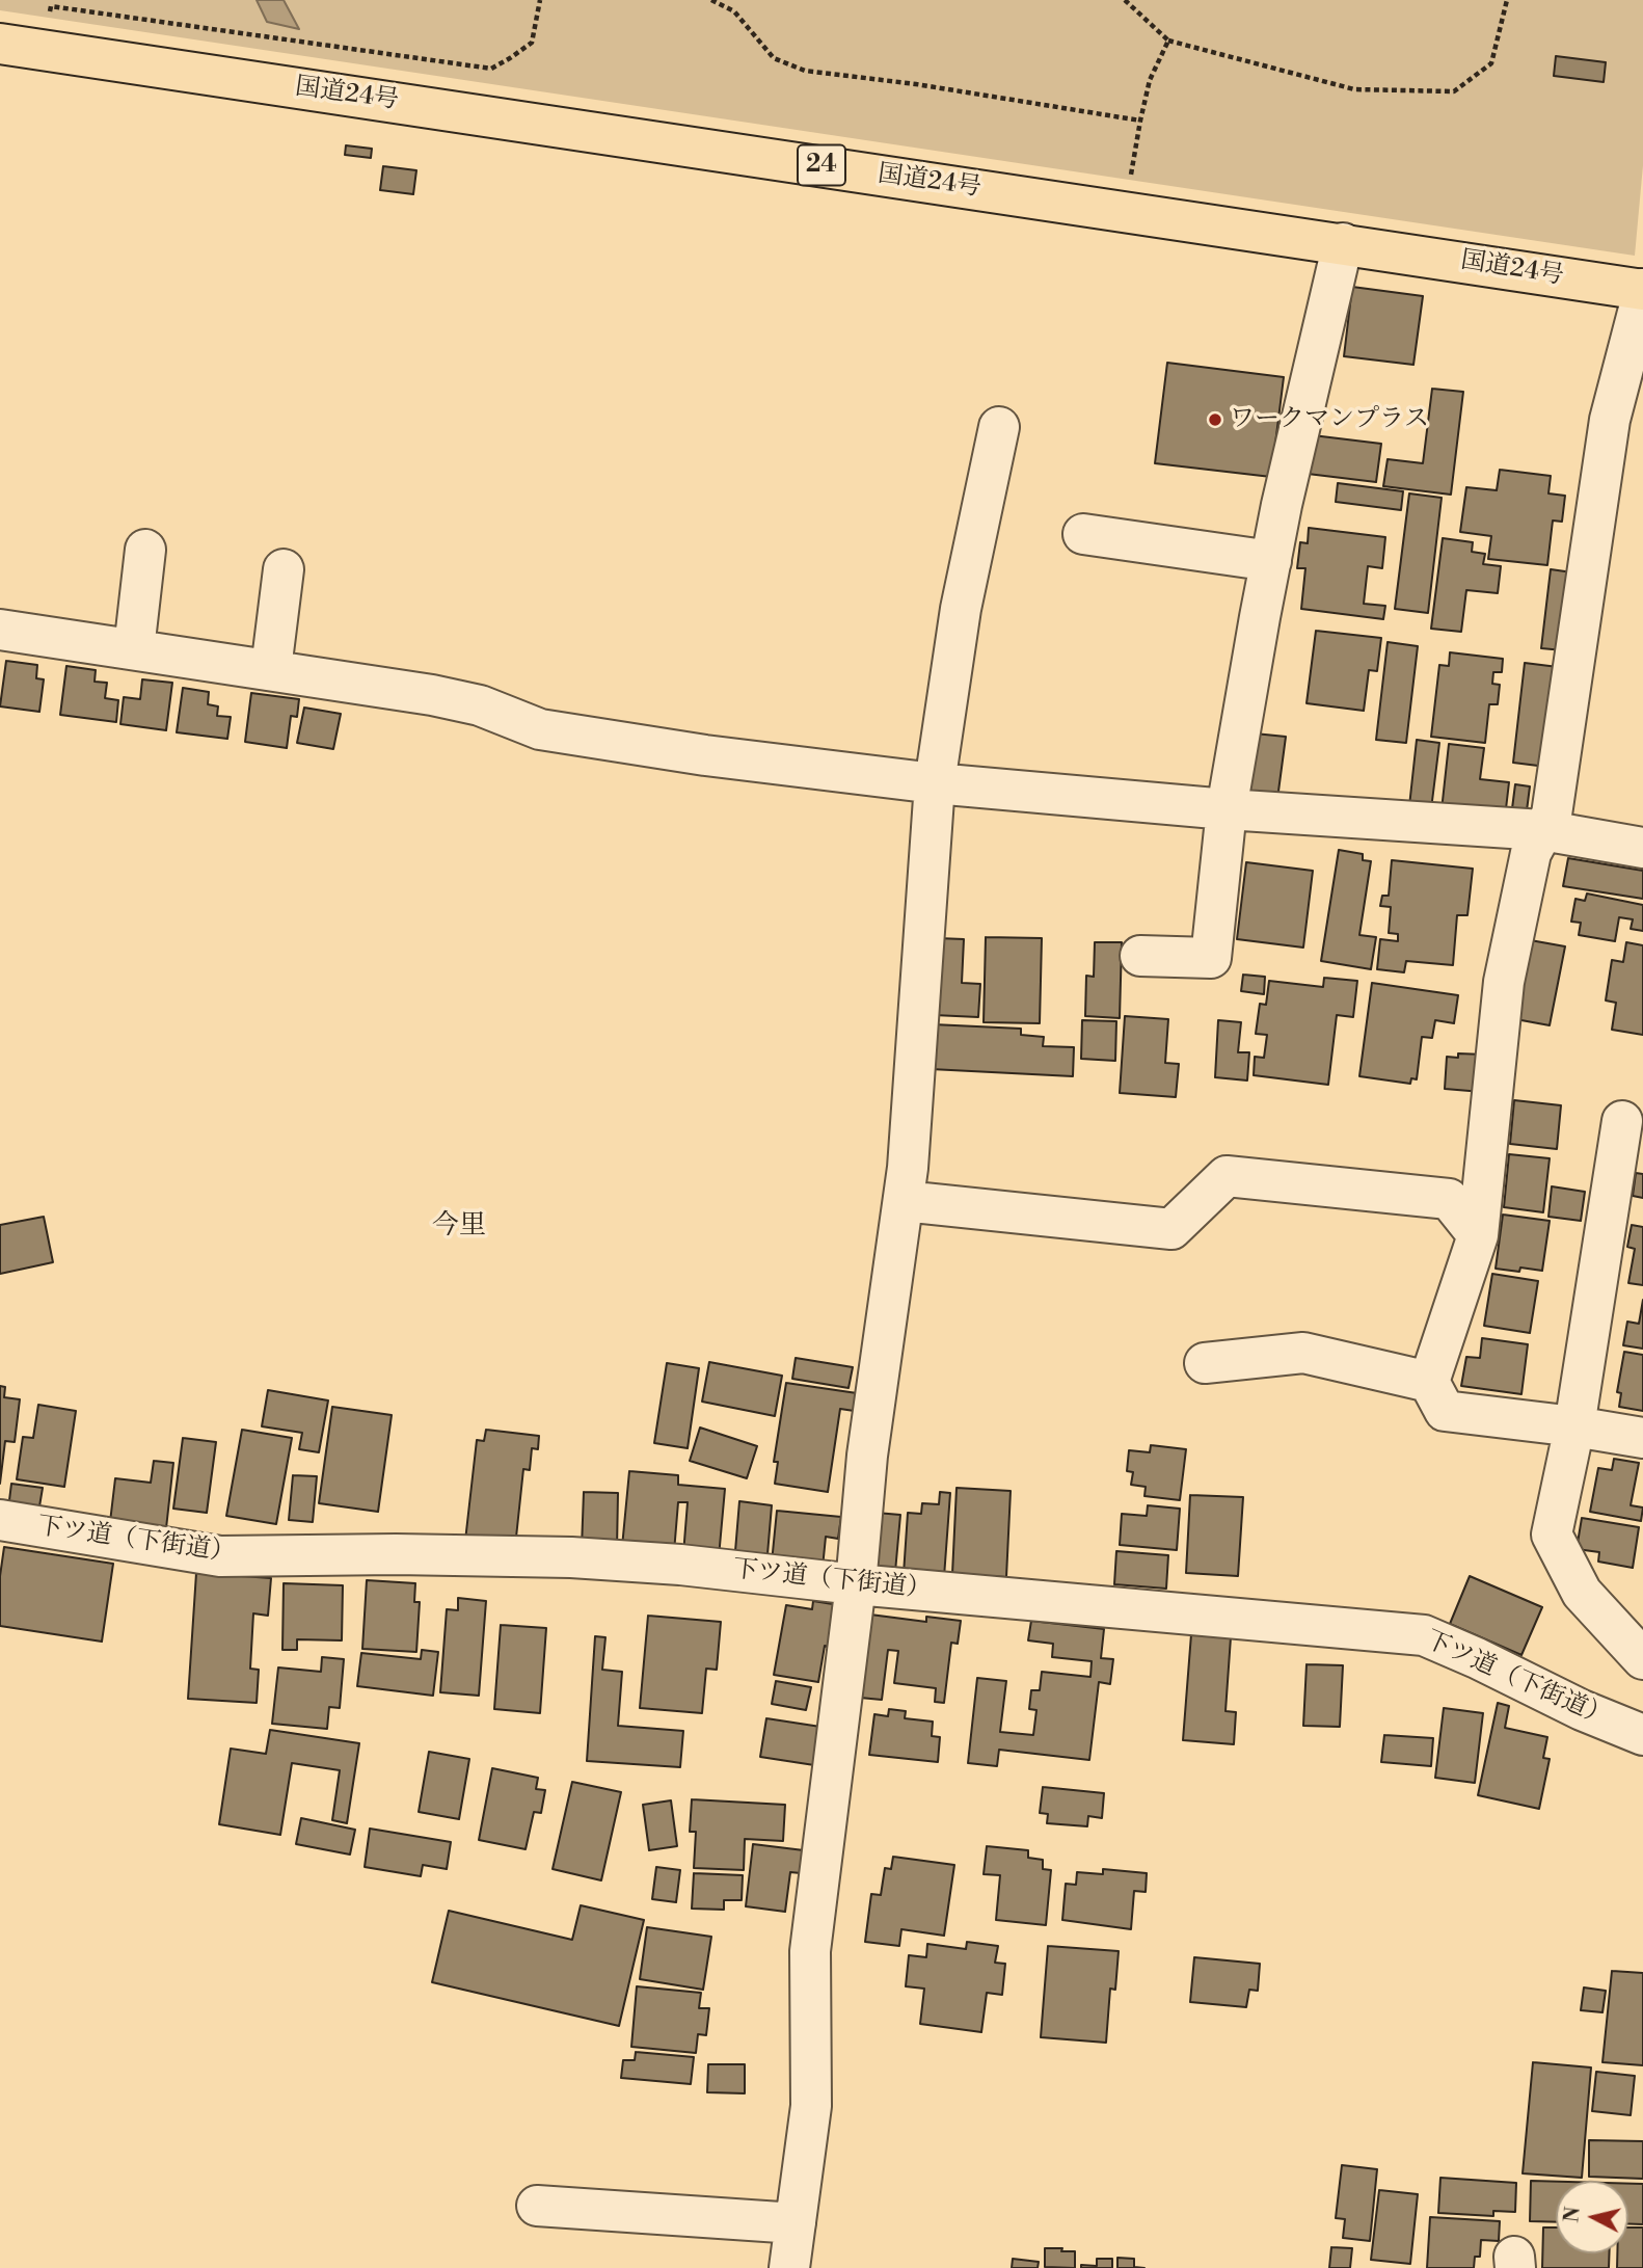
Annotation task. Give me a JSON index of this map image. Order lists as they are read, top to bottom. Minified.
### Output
{"streets":{"highway":["国道24号","24"],"street":["下ツ道（下街道）"]},"districts":["今里"],"places":["ワークマンプラス"],"north":"left"}
